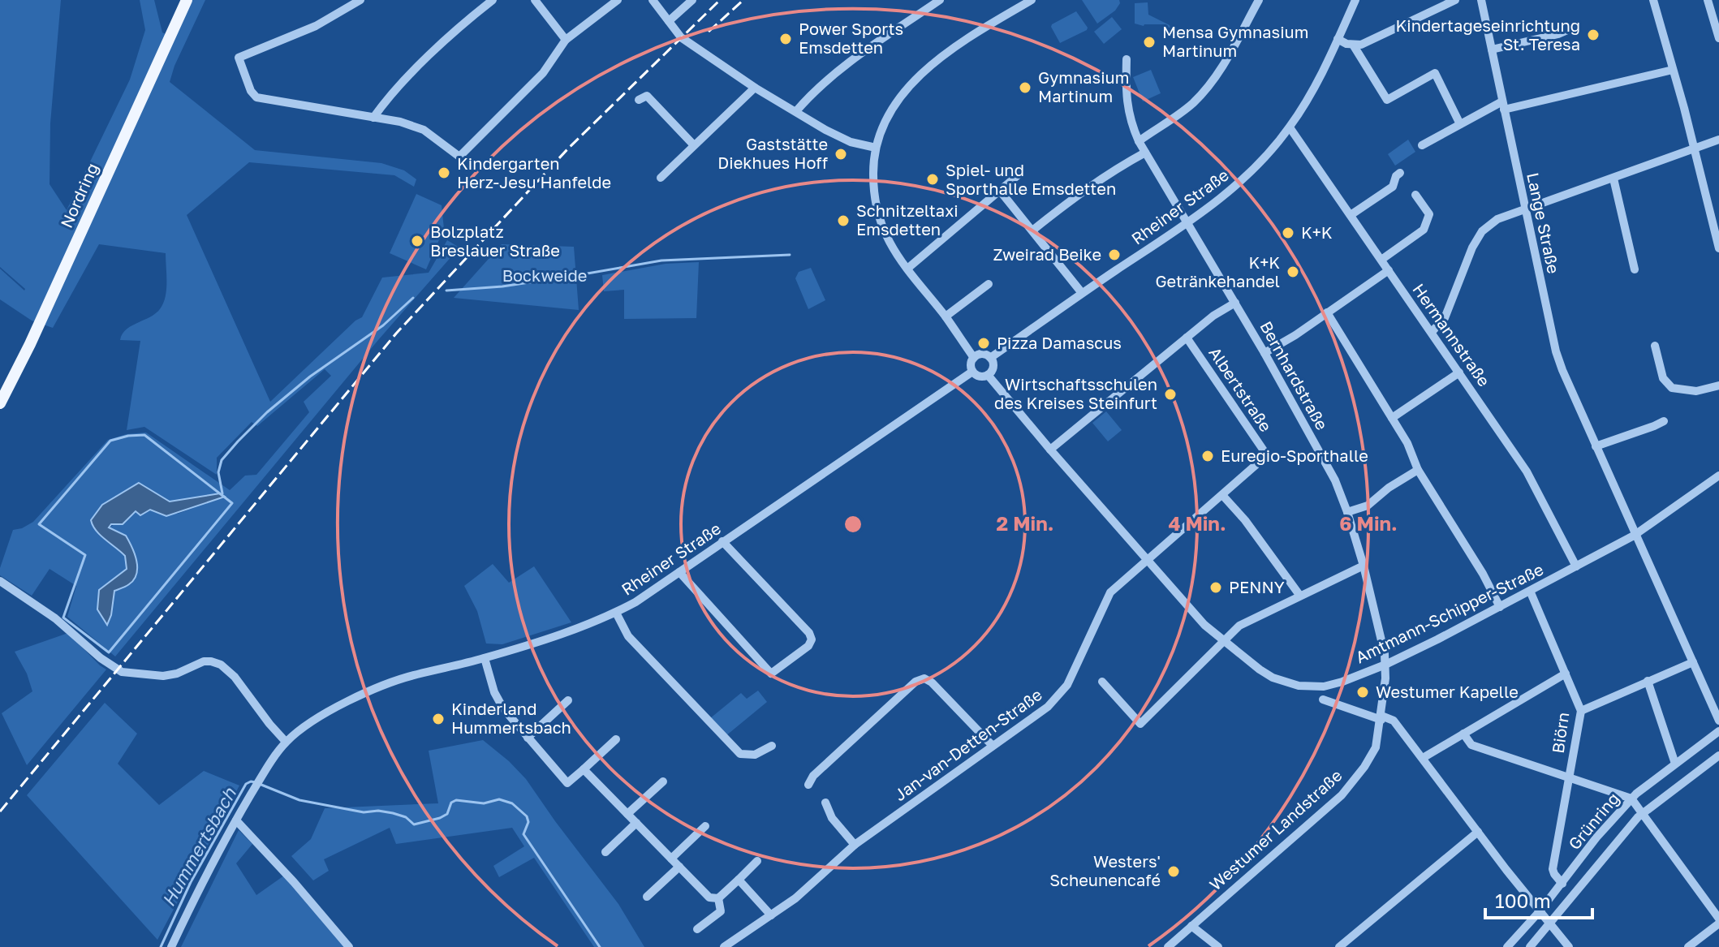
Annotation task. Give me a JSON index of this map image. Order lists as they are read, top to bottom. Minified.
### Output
{"streets":{"main road":["Nordring"],"street":["Rheiner Straße","Lange Straße","Hermannstraße","Bernhardstraße","Albertstraße","Amtmann-Schipper-Straße","Biörn","Jan-van-Detten-Straße","Grünring","Westumer Landstraße"]},"crossings":[["Rheiner Straße","Hermannstraße"],["Rheiner Straße","Bernhardstraße"],["Rheiner Straße","Amtmann-Schipper-Straße"],["Lange Straße","Amtmann-Schipper-Straße"],["Hermannstraße","Amtmann-Schipper-Straße"],["Bernhardstraße","Amtmann-Schipper-Straße"],["Bernhardstraße","Westumer Landstraße"],["Albertstraße","Amtmann-Schipper-Straße"],["Albertstraße","Jan-van-Detten-Straße"],["Amtmann-Schipper-Straße","Biörn"],["Amtmann-Schipper-Straße","Jan-van-Detten-Straße"],["Amtmann-Schipper-Straße","Westumer Landstraße"],["Biörn","Grünring"]],"water":["Hummertsbach"],"parks":["Bockweide"],"places":["Kindertageseinrichtung St. Teresa","Power Sports Emsdetten","Mensa Gymnasium Martinum","Gymnasium Martinum","Gaststätte Diekhues Hoff","Kindergarten Herz-Jesu Hanfelde","Spiel- und Sporthalle Emsdetten","Schnitzeltaxi Emsdetten","K+K","Bolzplatz Breslauer Straße","Zweirad Beike","K+K Getränkehandel","Pizza Damascus","Wirtschaftsschulen des Kreises Steinfurt","Euregio-Sporthalle","PENNY","Westumer Kapelle","Kinderland Hummertsbach","Westers' Scheunencafé"],"scale_bar":"100 m","rings":["2 Min.","4 Min.","6 Min."]}
